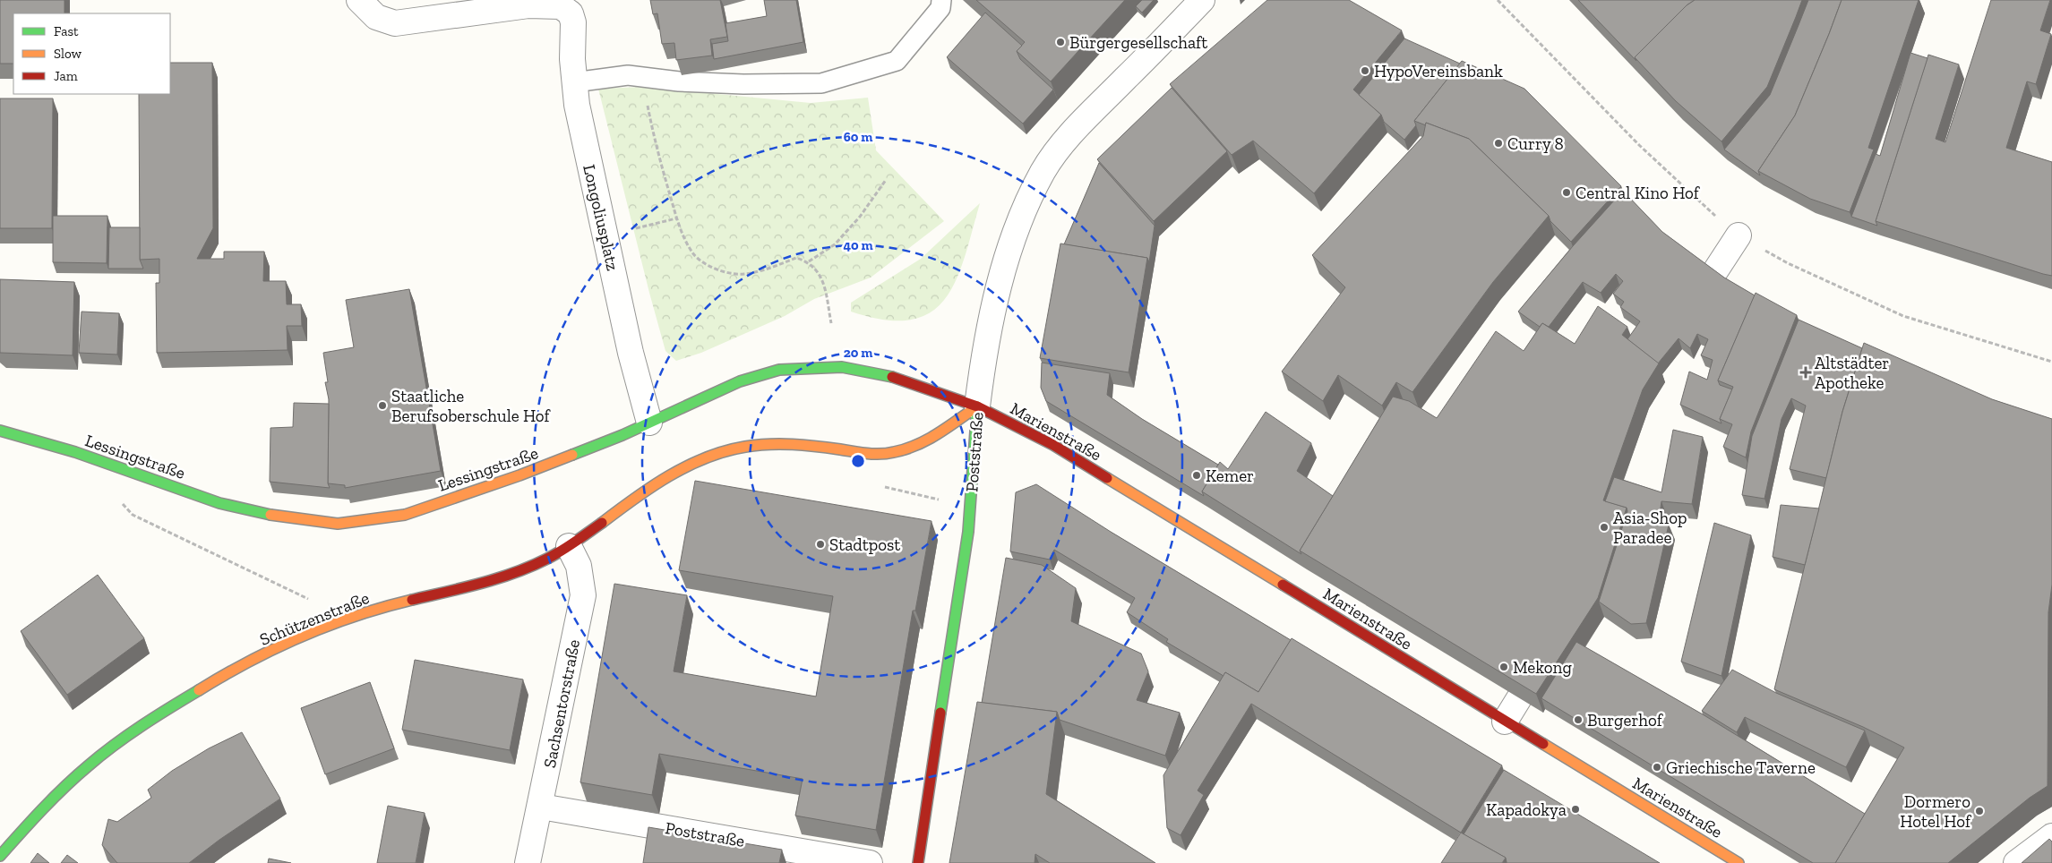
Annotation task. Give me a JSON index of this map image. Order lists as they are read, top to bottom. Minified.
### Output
{"streets":{"main road":["Marienstraße","Poststraße","Lessingstraße","Schützenstraße"],"street":["Longoliusplatz","Sachsentorstraße"]},"crossings":[["Longoliusplatz","Lessingstraße"],["Marienstraße","Poststraße"],["Marienstraße","Lessingstraße"],["Marienstraße","Schützenstraße"],["Poststraße","Lessingstraße"],["Poststraße","Schützenstraße"],["Poststraße","Sachsentorstraße"],["Lessingstraße","Schützenstraße"],["Schützenstraße","Sachsentorstraße"]],"places":{"other":["Bürgergesellschaft","HypoVereinsbank","Curry 8","Central Kino Hof","Staatliche Berufsoberschule Hof","Kemer","Asia-Shop Paradee","Stadtpost","Mekong","Burgerhof","Griechische Taverne","Kapadokya","Dormero Hotel Hof"],"health":["Altstädter Apotheke"]},"legend":["Fast","Slow","Jam"],"rings":["60 m","40 m","20 m"]}
